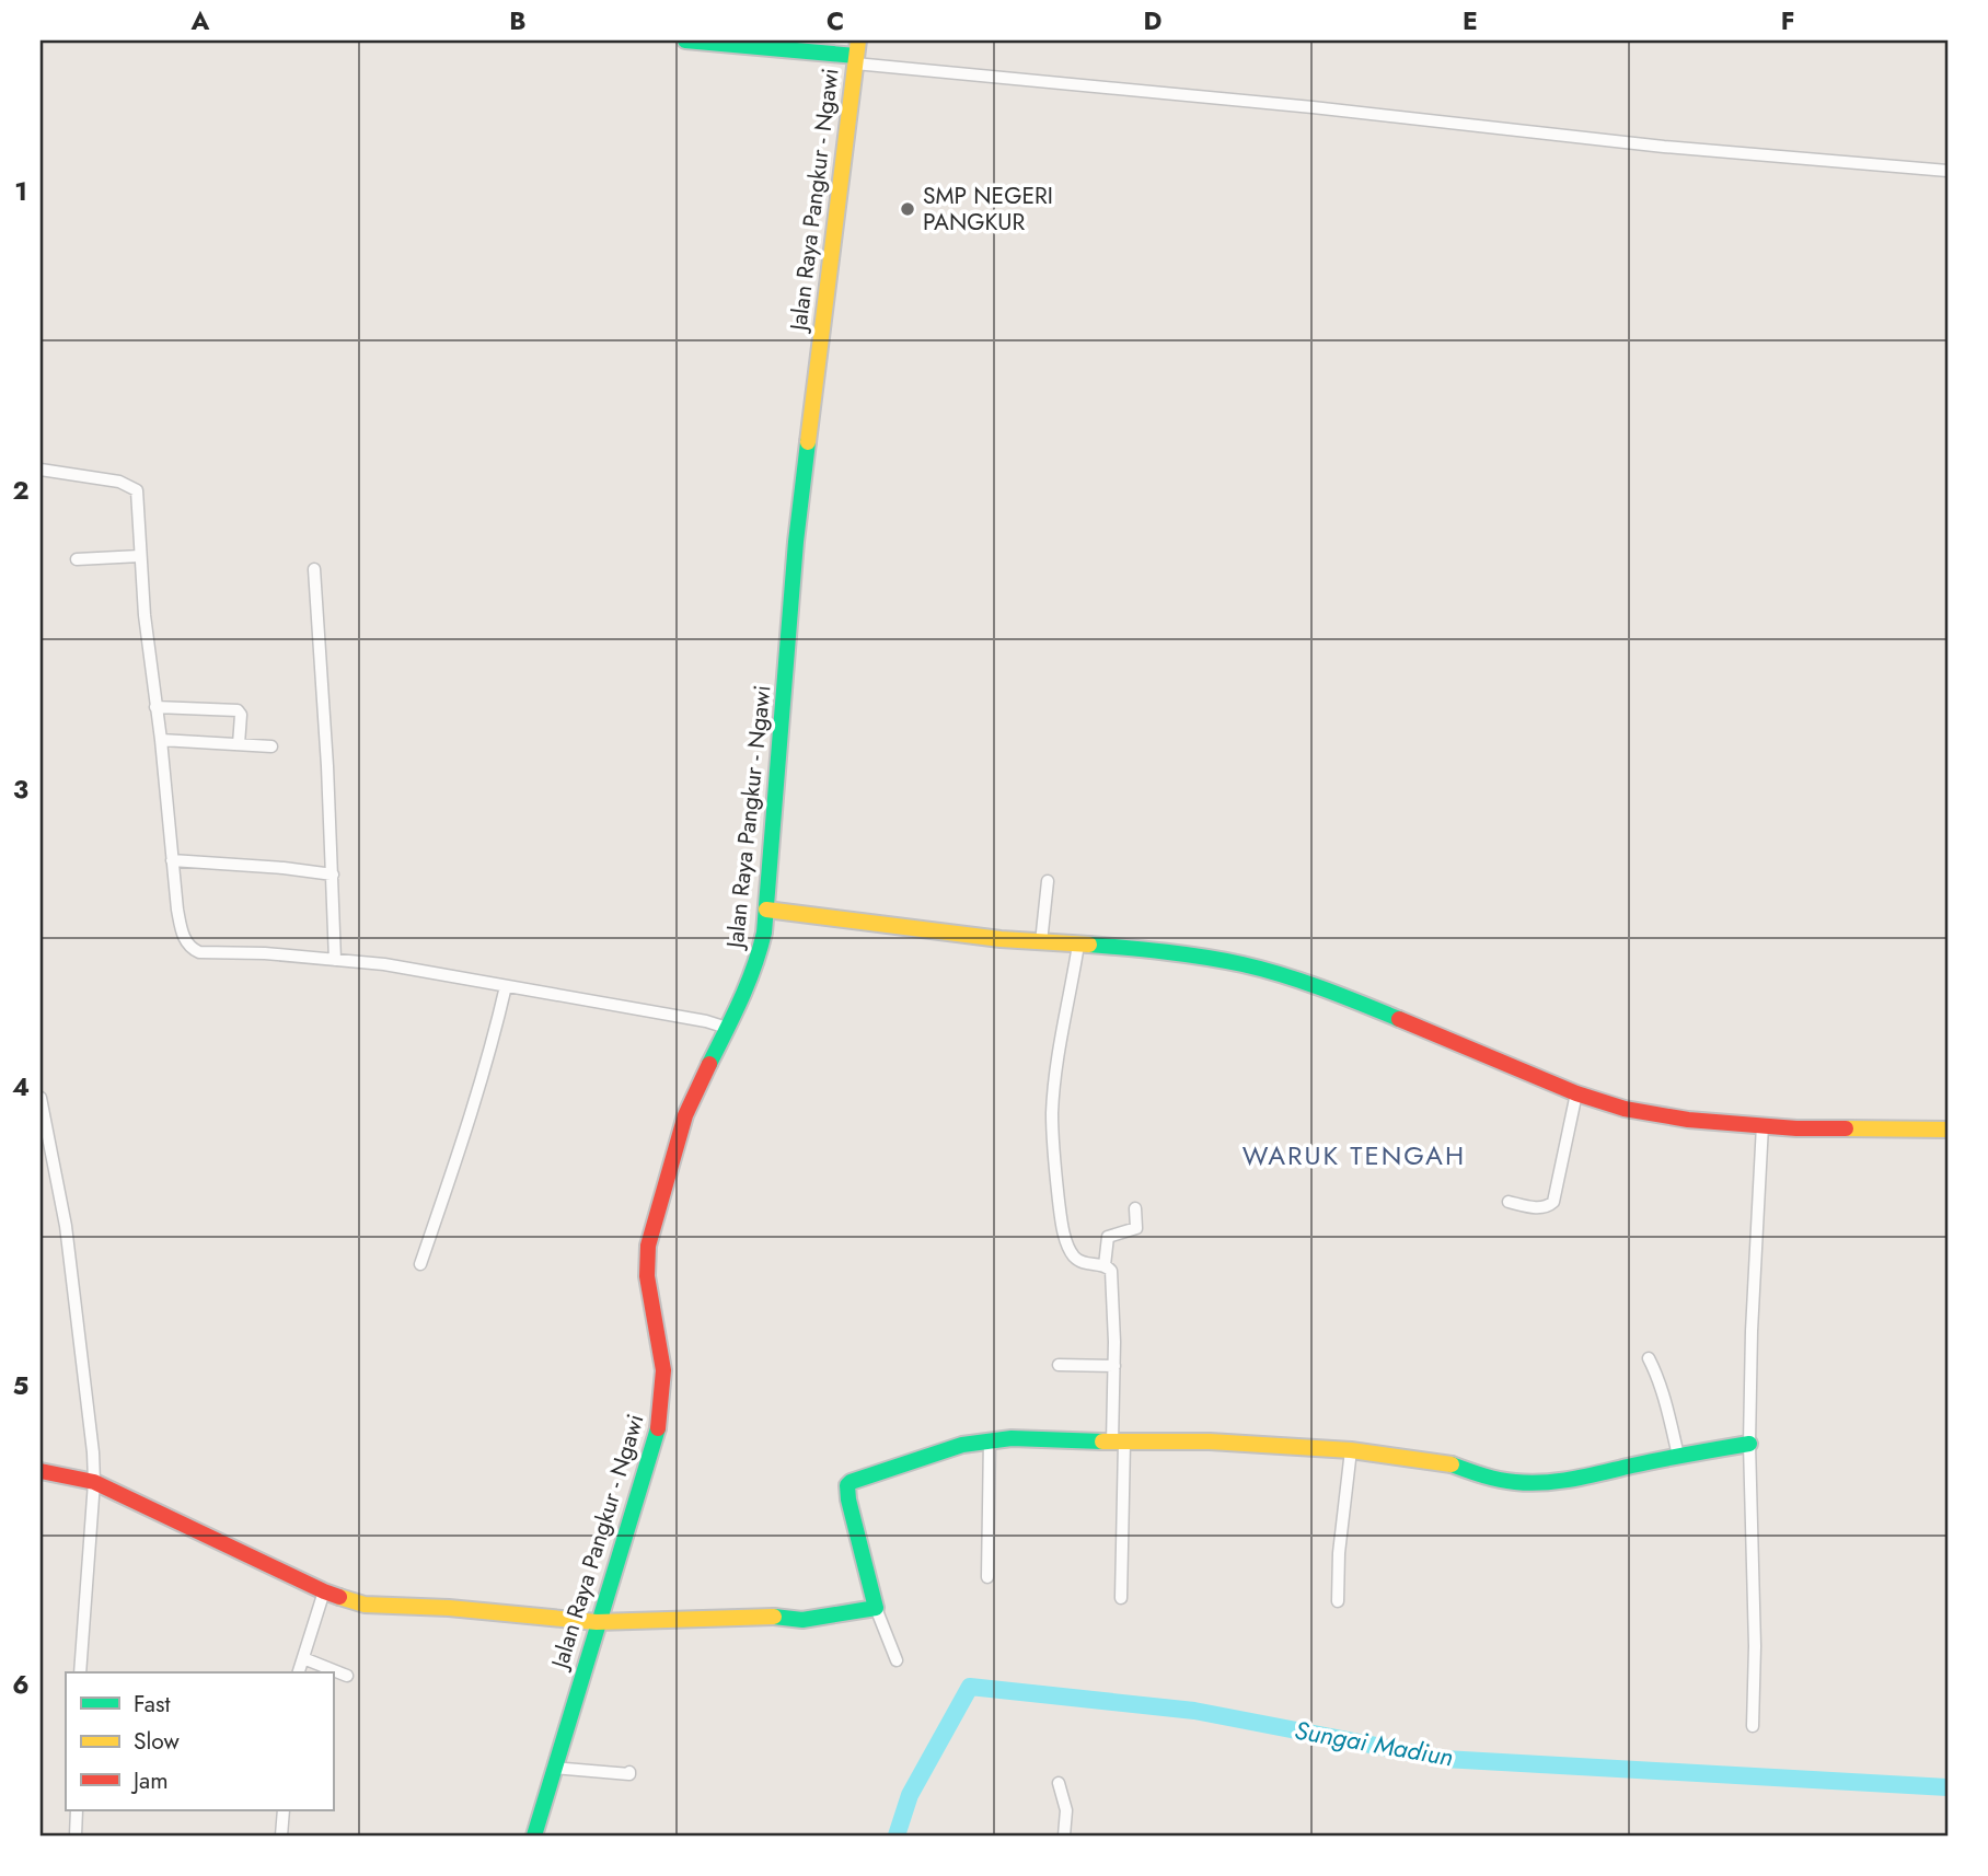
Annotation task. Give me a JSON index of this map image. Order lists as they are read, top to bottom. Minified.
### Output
{"streets":{"street":["Jalan Raya Pangkur - Ngawi"]},"districts":["WARUK TENGAH"],"water":["Sungai Madiun"],"places":["SMP NEGERI PANGKUR"],"legend":["Fast","Slow","Jam"],"grid":{"columns":["A","B","C","D","E","F"],"rows":["1","2","3","4","5","6"]}}
